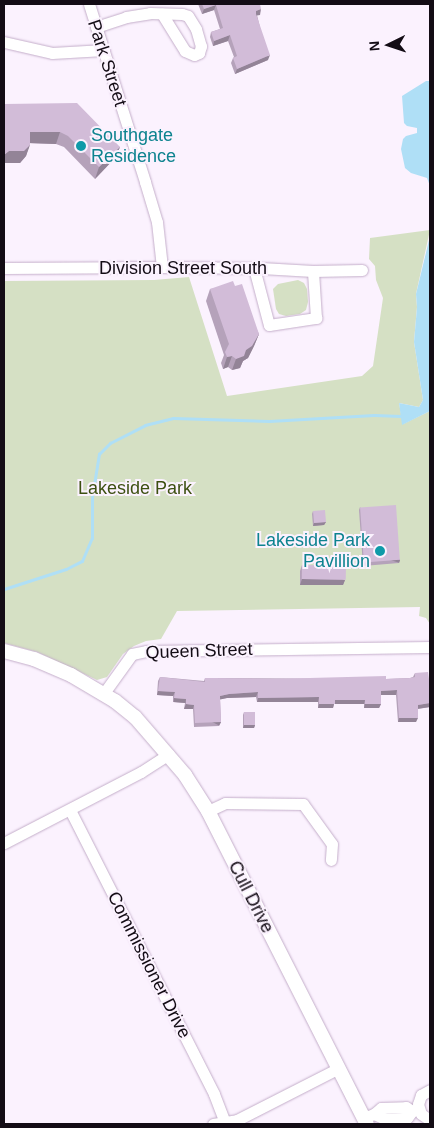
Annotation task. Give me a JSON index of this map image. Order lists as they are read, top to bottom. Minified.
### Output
{"streets":{"street":["Park Street","Division Street South","Queen Street","Cull Drive","Commissioner Drive"]},"crossings":[["Park Street","Division Street South"],["Queen Street","Cull Drive"]],"parks":["Lakeside Park"],"places":["Southgate Residence","Lakeside Park Pavillion"],"north":"left"}
